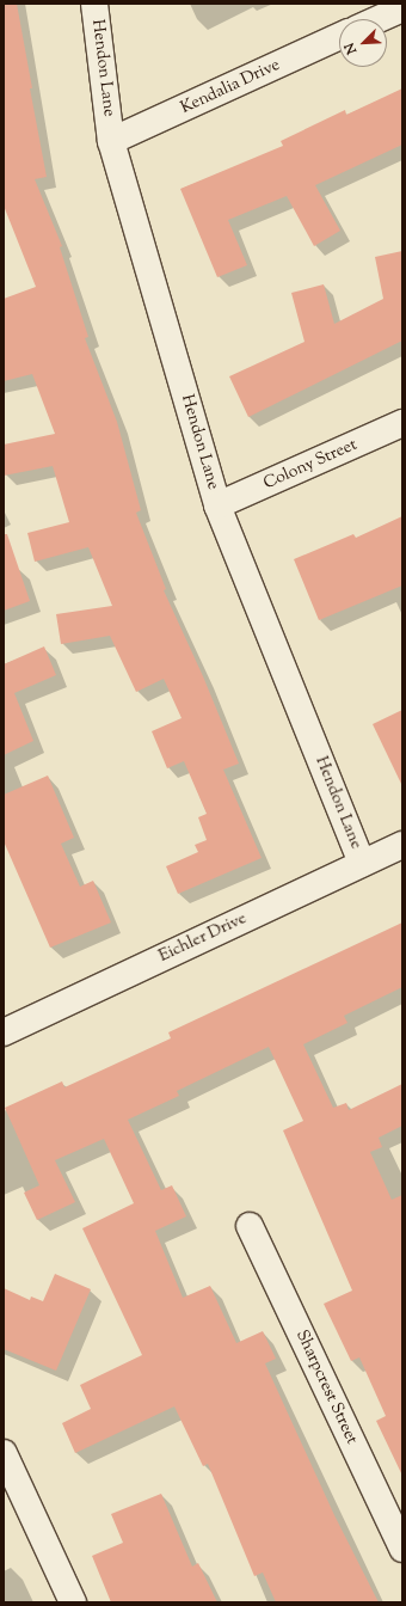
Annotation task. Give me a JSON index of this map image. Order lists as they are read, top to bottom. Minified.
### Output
{"streets":{"street":["Hendon Lane","Kendalia Drive","Colony Street","Eichler Drive","Sharpcrest Street"]},"crossings":[["Hendon Lane","Kendalia Drive"],["Hendon Lane","Colony Street"],["Hendon Lane","Eichler Drive"]],"north":"bottom left"}
